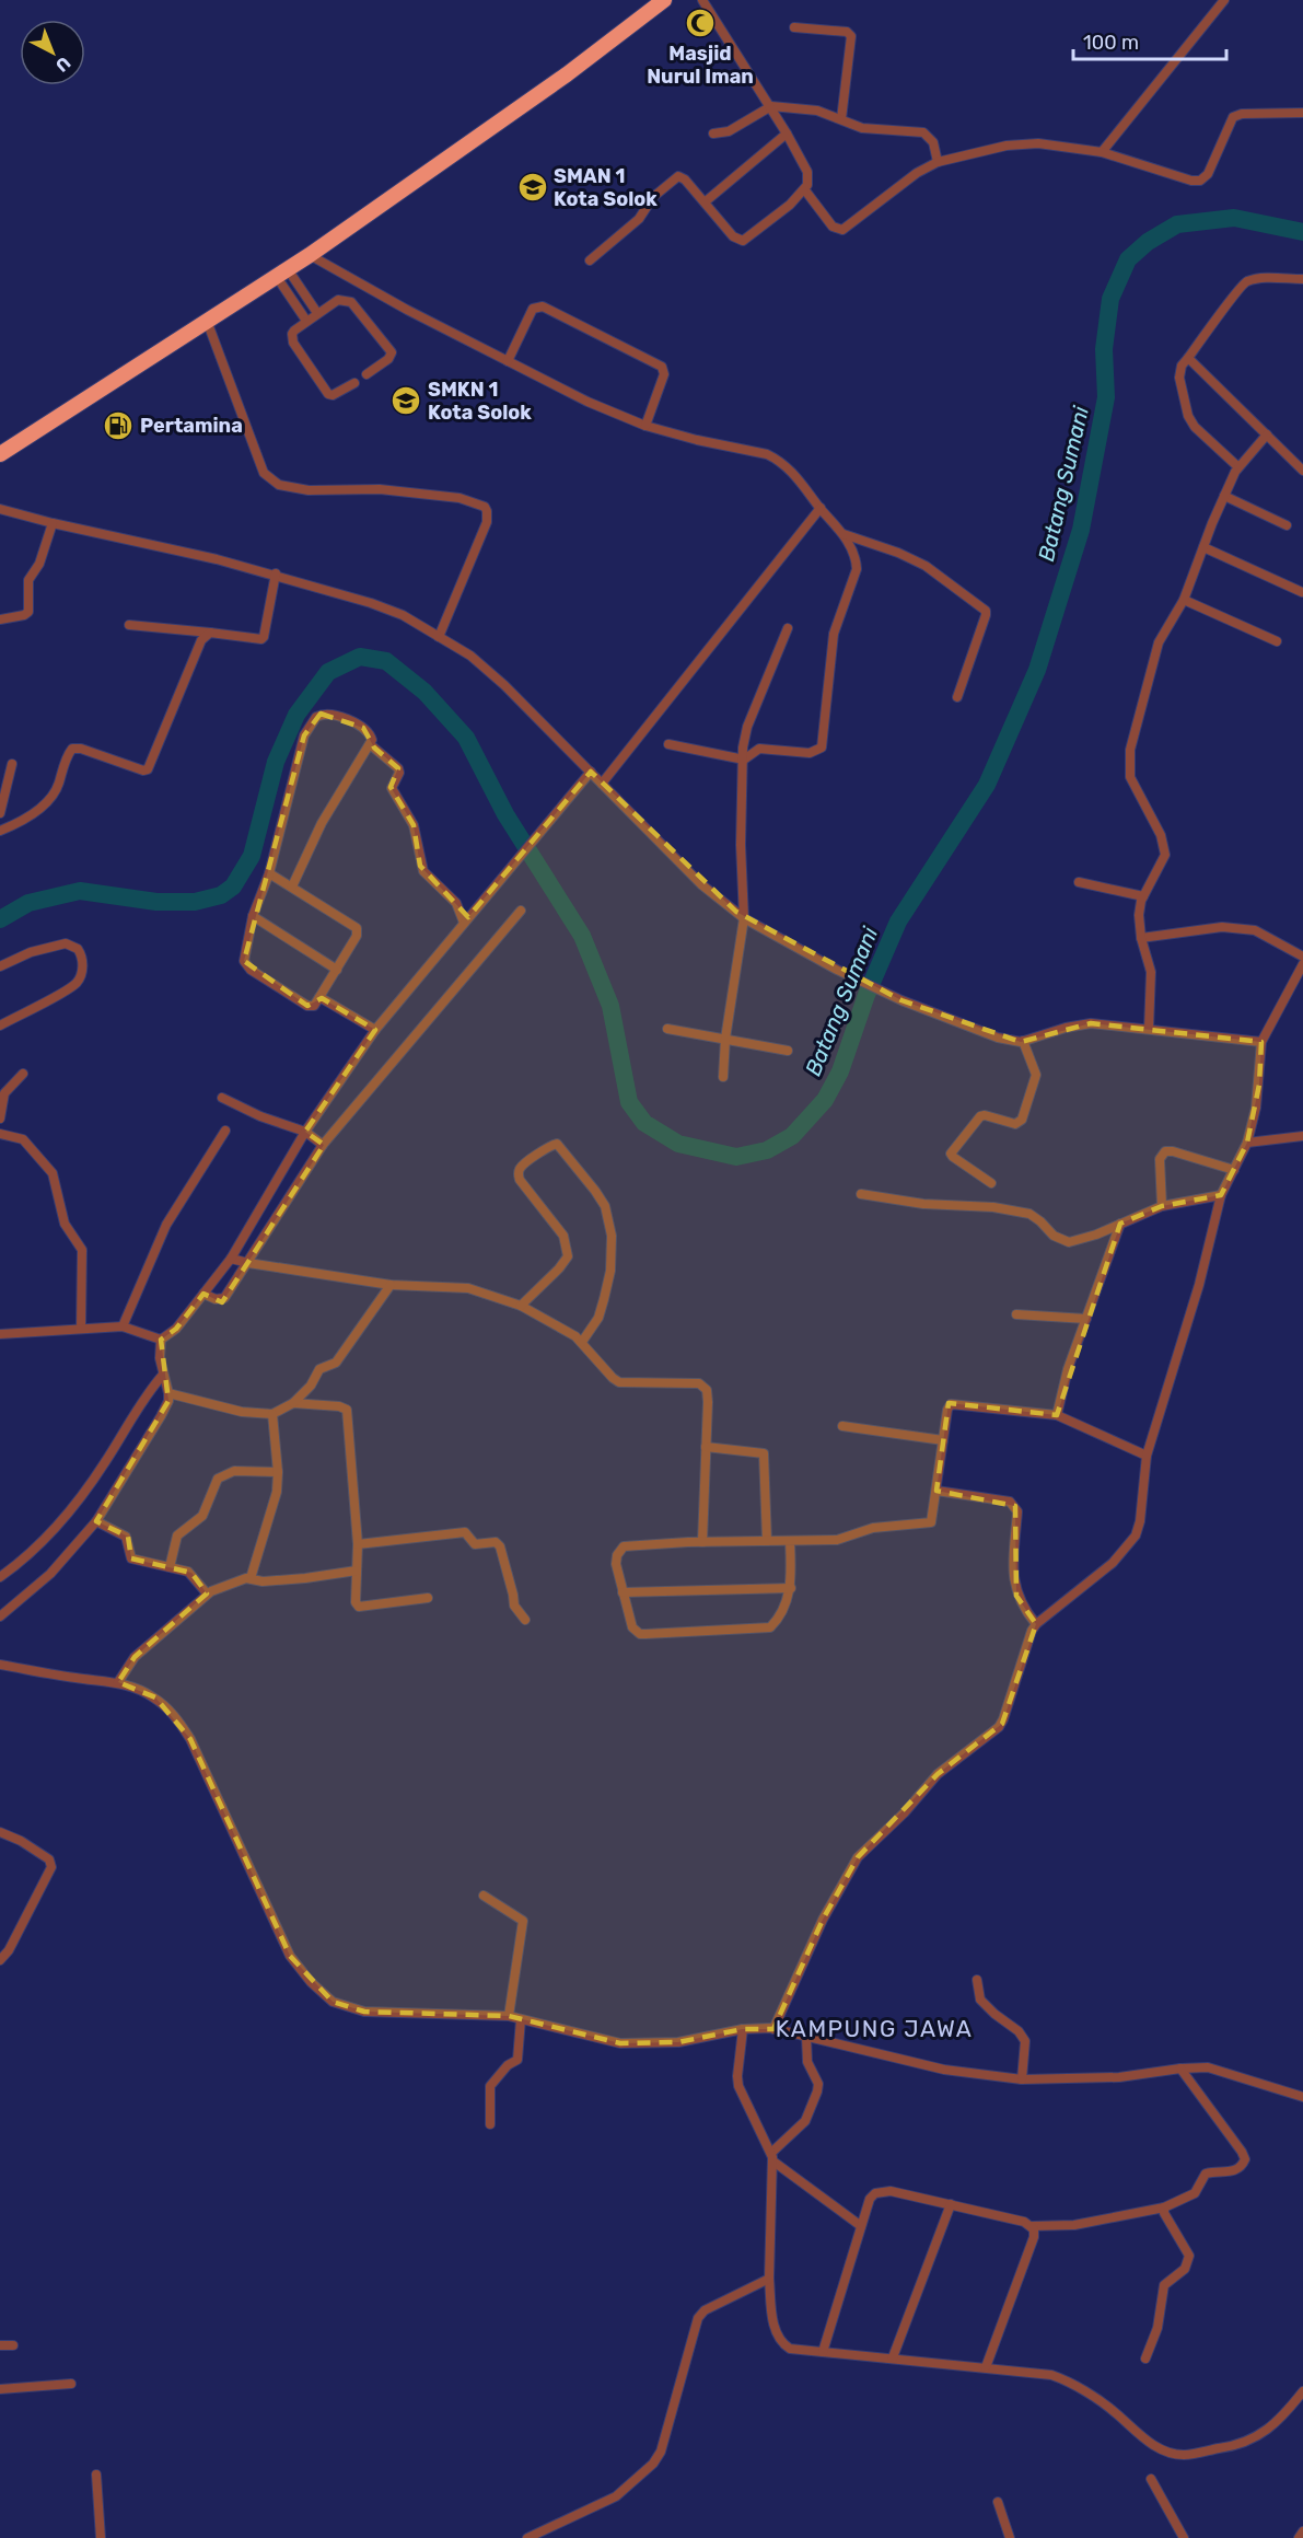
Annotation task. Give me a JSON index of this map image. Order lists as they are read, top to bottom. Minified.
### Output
{"districts":["KAMPUNG JAWA"],"water":["Batang Sumani"],"places":{"mosque":["Masjid Nurul Iman"],"school or university":["SMAN 1 Kota Solok","SMKN 1 Kota Solok"],"fuel station":["Pertamina"]},"scale_bar":"100 m","north":"bottom right"}
